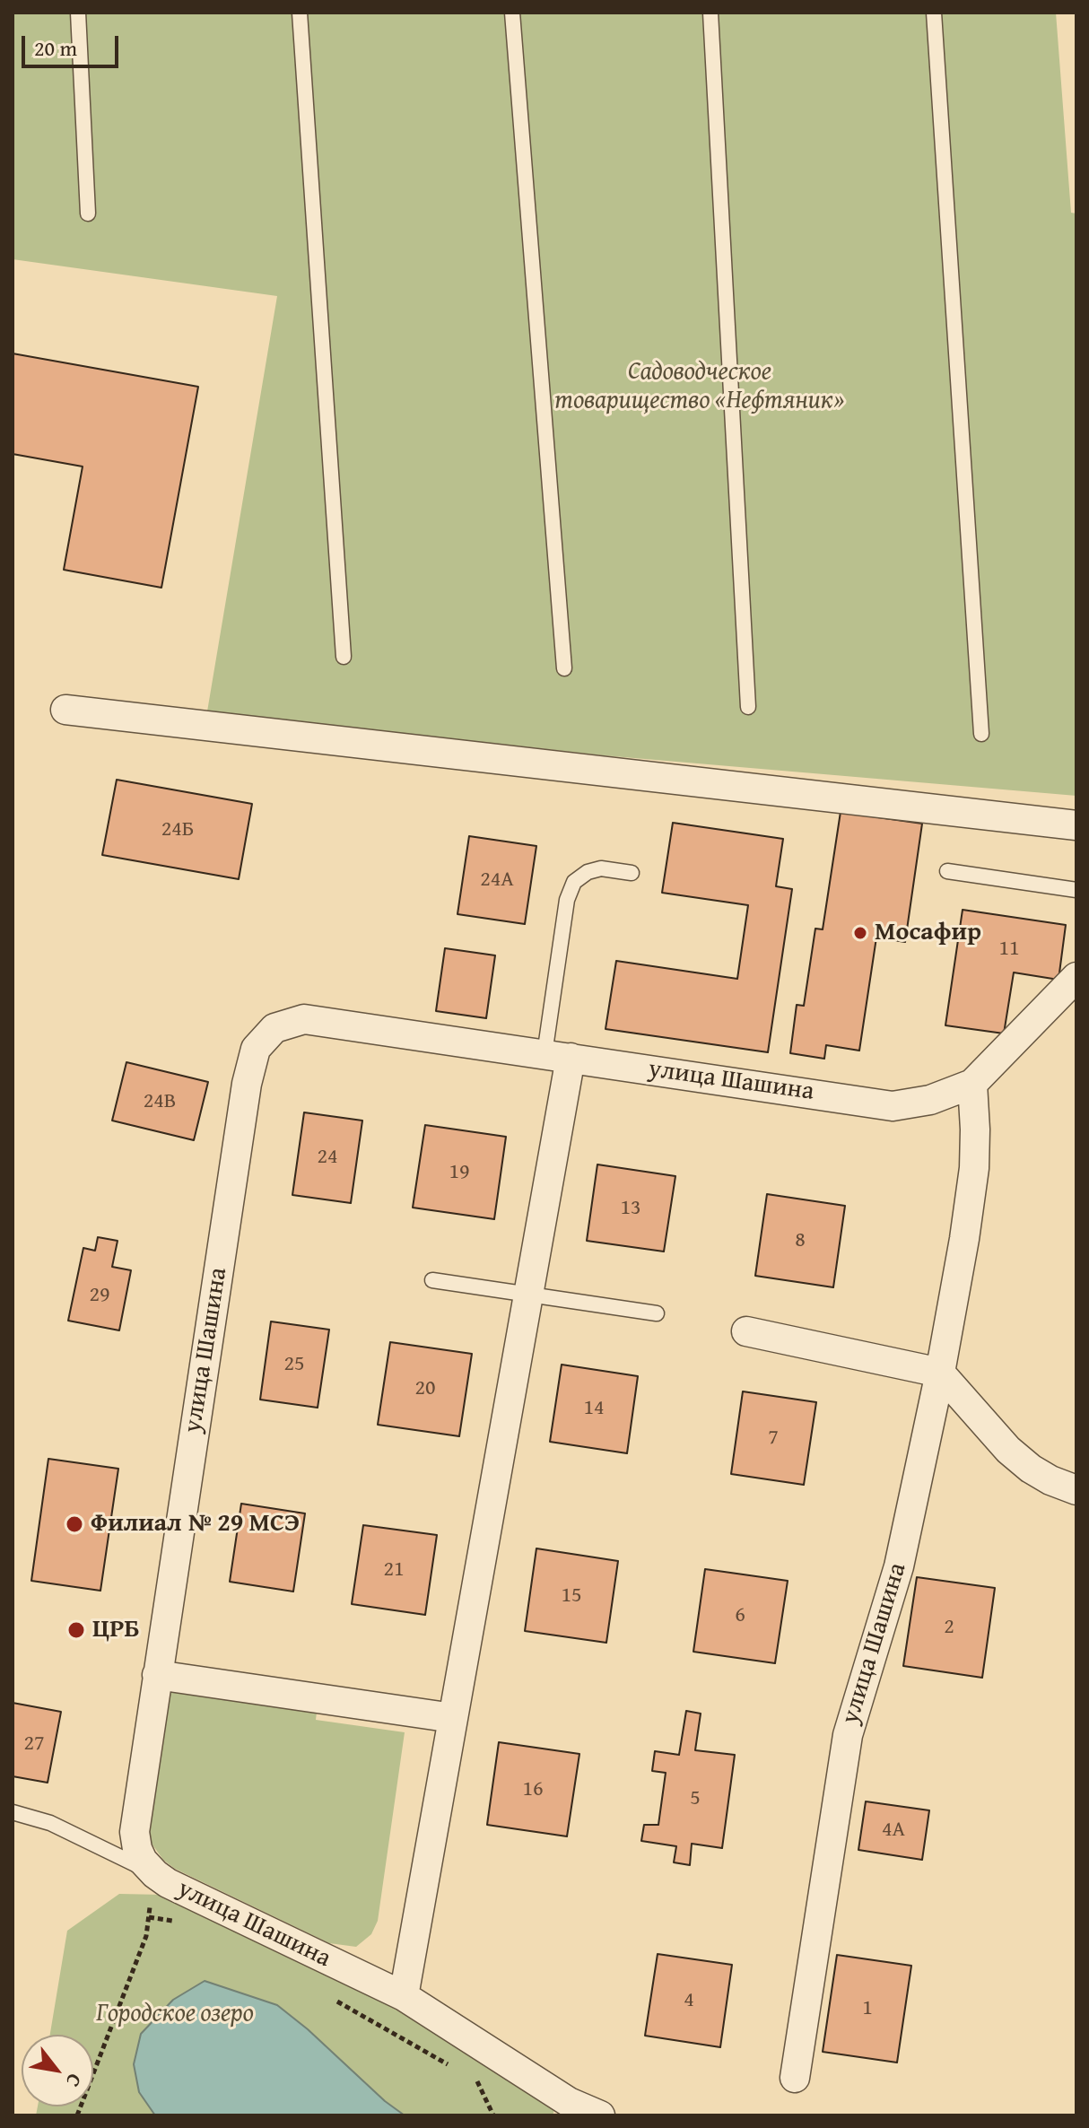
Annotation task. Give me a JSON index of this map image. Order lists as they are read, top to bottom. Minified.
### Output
{"streets":{"street":["улица Шашина"]},"parks":["Садоводческое товарищество «Нефтяник»","Городское озеро"],"places":["Мосафир","Филиал № 29 МСЭ","ЦРБ"],"house_numbers":["24Б","24А","11","24В","24","19","13","8","29","25","20","14","7","21","15","6","2","27","16","5","4А","4","1"],"scale_bar":"20 m","north":"bottom right"}
